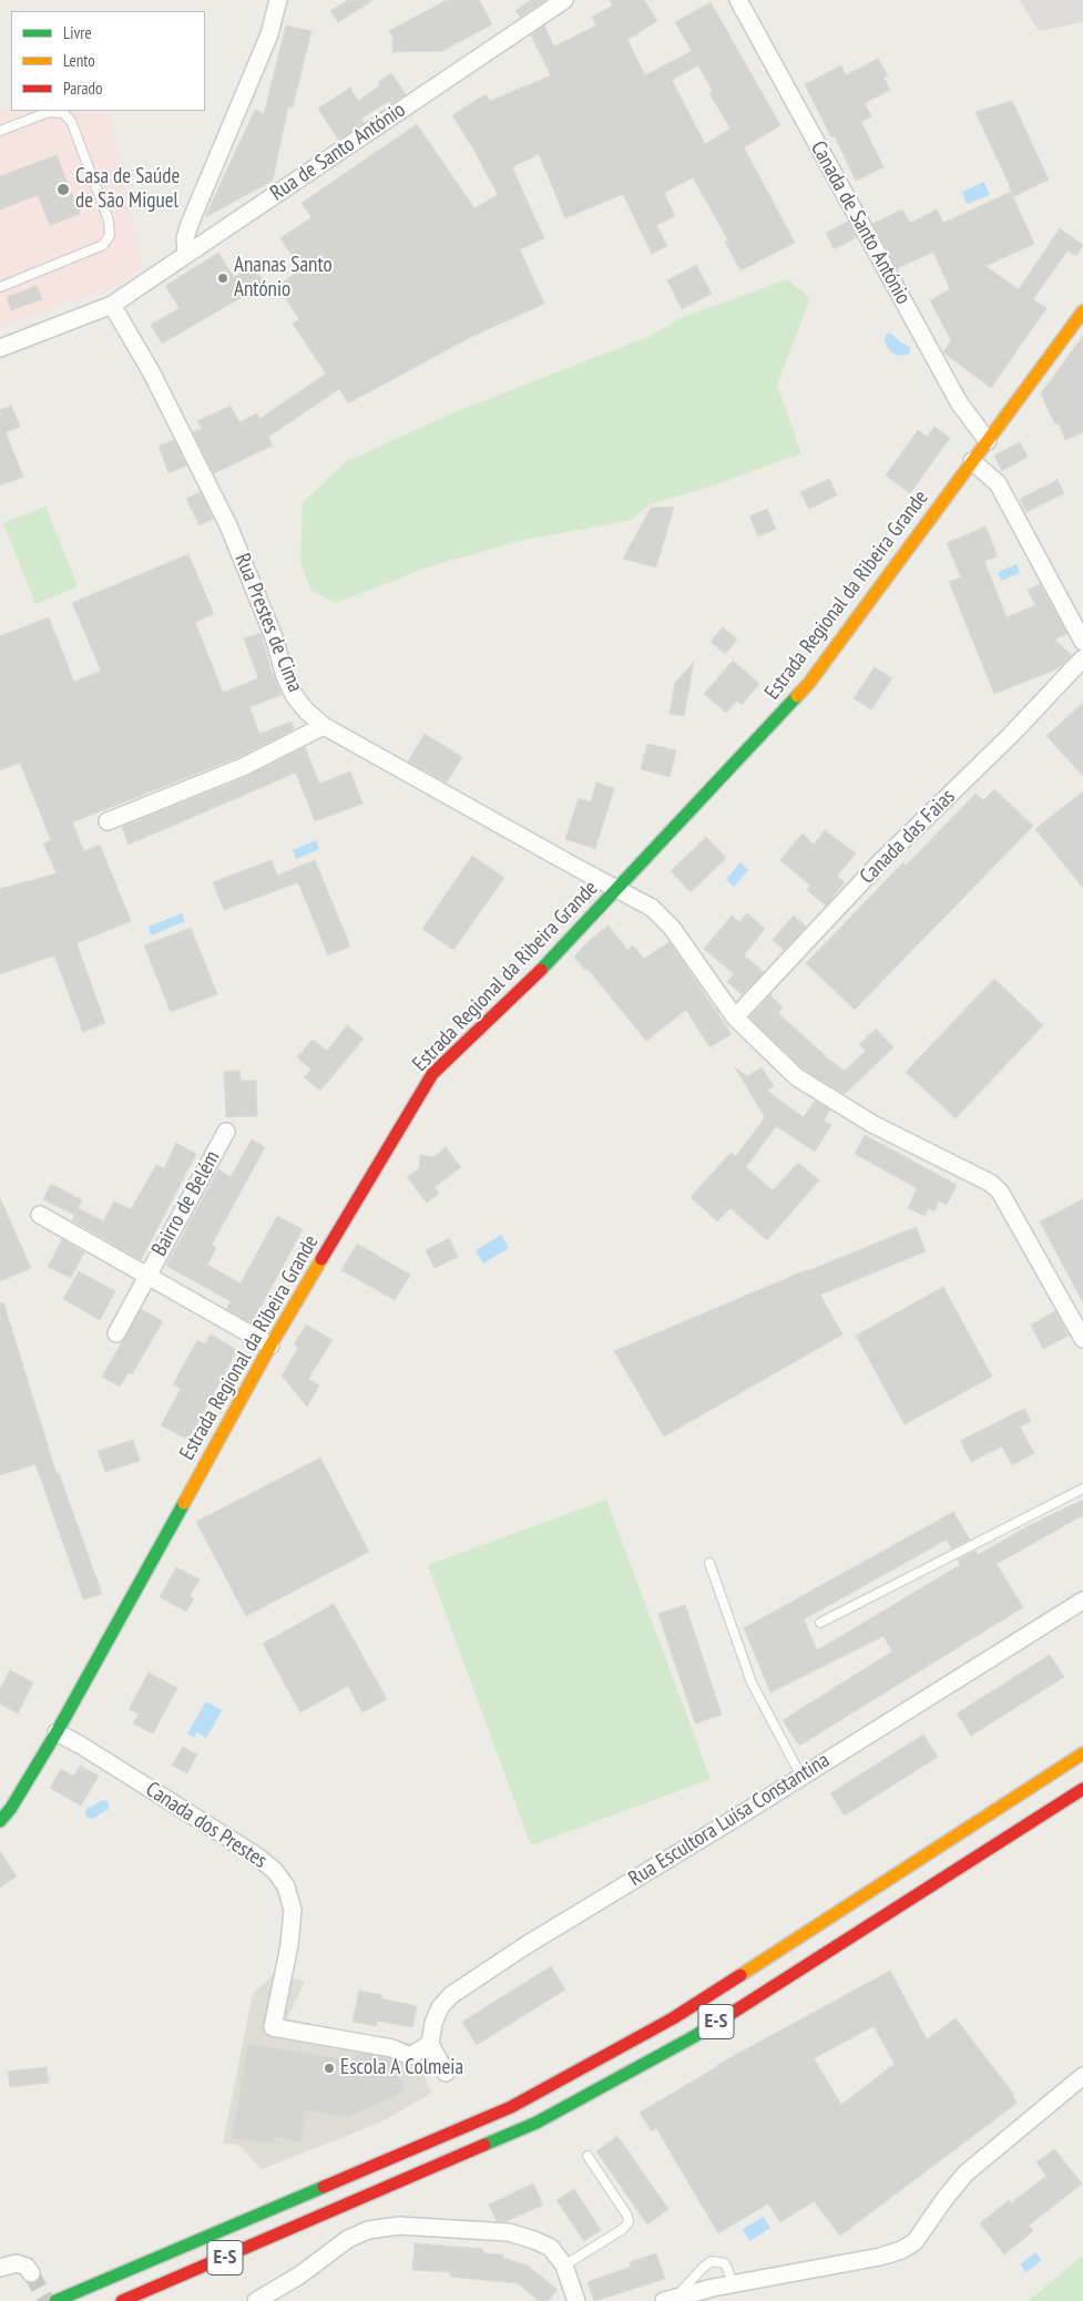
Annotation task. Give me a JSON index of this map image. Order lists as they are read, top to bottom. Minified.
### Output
{"streets":{"main road":["Estrada Regional da Ribeira Grande","E-S"],"street":["Rua de Santo António","Canada de Santo António","Rua Prestes de Cima","Canada das Faias","Bairro de Belém","Rua Escultora Luísa Constantina","Canada dos Prestes"]},"crossings":[["Rua de Santo António","Rua Prestes de Cima"],["Canada de Santo António","Estrada Regional da Ribeira Grande"],["Estrada Regional da Ribeira Grande","Rua Prestes de Cima"],["Estrada Regional da Ribeira Grande","Bairro de Belém"],["Estrada Regional da Ribeira Grande","Canada dos Prestes"],["Rua Prestes de Cima","Canada das Faias"],["Rua Escultora Luísa Constantina","Canada dos Prestes"]],"places":["Casa de Saúde de São Miguel","Ananas Santo António","Escola A Colmeia"],"legend":["Livre","Lento","Parado"]}
